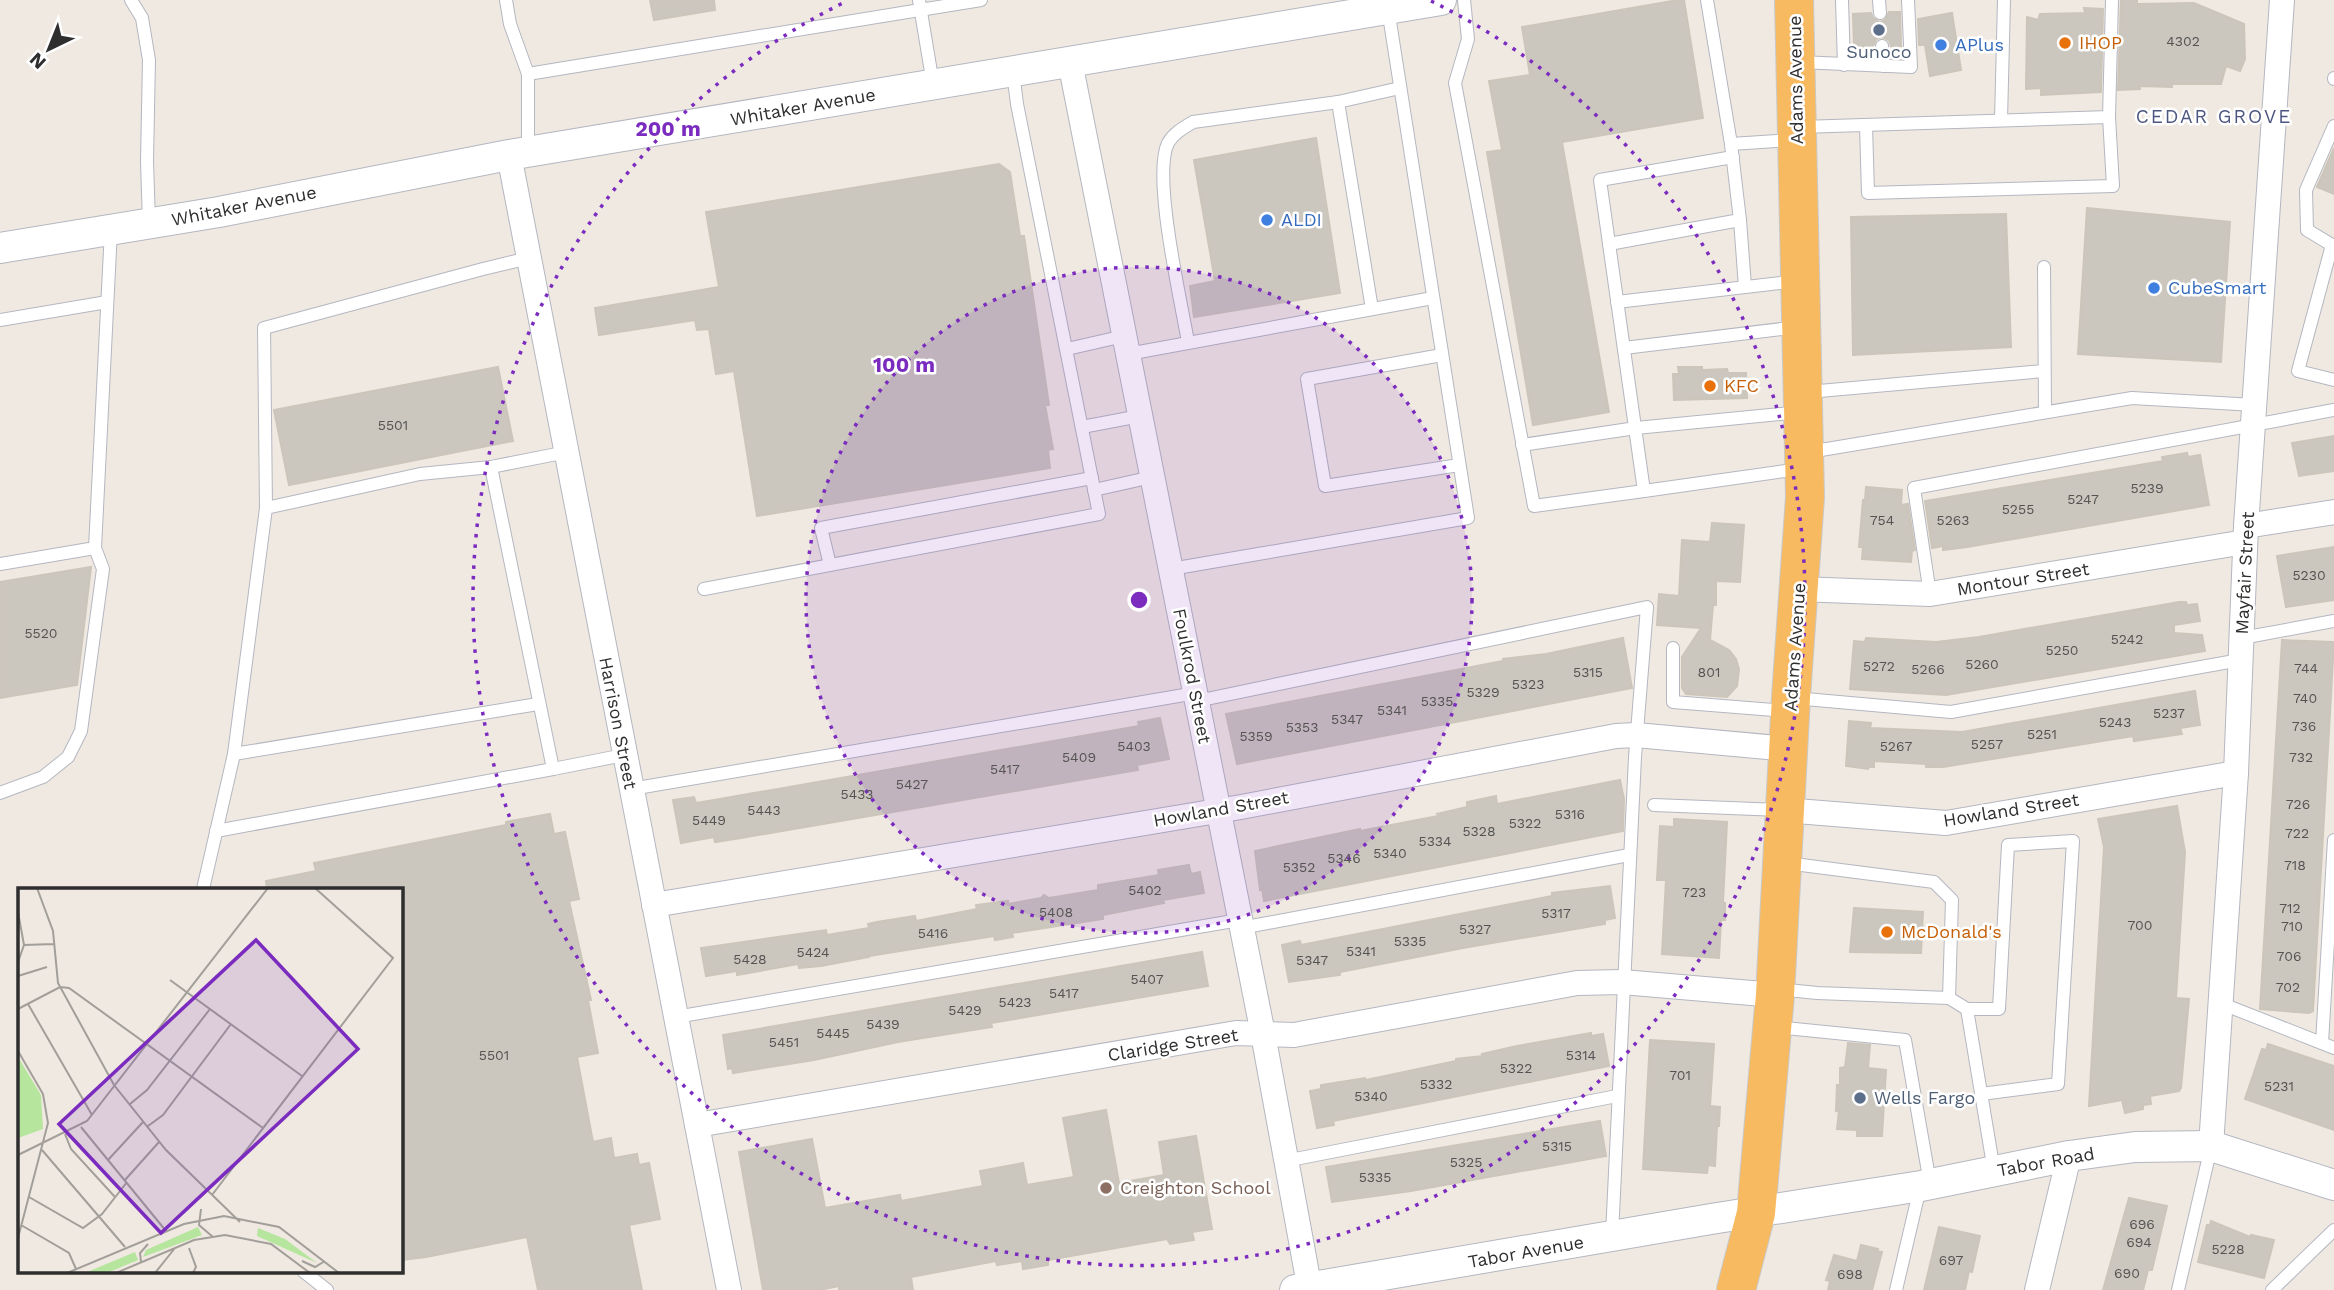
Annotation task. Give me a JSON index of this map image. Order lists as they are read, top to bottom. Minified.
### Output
{"streets":{"highway":["Adams Avenue"],"street":["Whitaker Avenue","Mayfair Street","Montour Street","Foulkrod Street","Harrison Street","Howland Street","Claridge Street","Tabor Road","Tabor Avenue"]},"crossings":[["Adams Avenue","Montour Street"],["Adams Avenue","Howland Street"],["Adams Avenue","Claridge Street"],["Adams Avenue","Tabor Road"],["Adams Avenue","Tabor Avenue"],["Whitaker Avenue","Foulkrod Street"],["Whitaker Avenue","Harrison Street"],["Mayfair Street","Montour Street"],["Mayfair Street","Howland Street"],["Mayfair Street","Tabor Road"],["Foulkrod Street","Howland Street"],["Foulkrod Street","Claridge Street"],["Foulkrod Street","Tabor Avenue"],["Harrison Street","Howland Street"],["Harrison Street","Claridge Street"],["Tabor Road","Tabor Avenue"]],"districts":["CEDAR GROVE"],"places":["Sunoco","IHOP","APlus","ALDI","CubeSmart","KFC","McDonald's","Wells Fargo","Creighton School"],"house_numbers":["4302","5501","5239","5247","5255","754","5263","5230","5520","5242","5250","5260","5272","744","5266","5315","801","5323","5329","740","5335","5341","5237","5347","5243","736","5353","5251","5359","5257","5403","5267","5409","732","5417","5427","5433","726","5443","5316","5449","5322","5328","722","5334","5340","5346","718","5352","5402","723","712","5408","5317","700","710","5327","5416","5335","5341","5424","706","5428","5347","5407","702","5417","5423","5429","5439","5445","5451","5501","5314","5322","701","5332","5231","5340","5315","5325","5335","696","694","5228","697","690","698"],"north":"bottom left","rings":["200 m","100 m"]}
